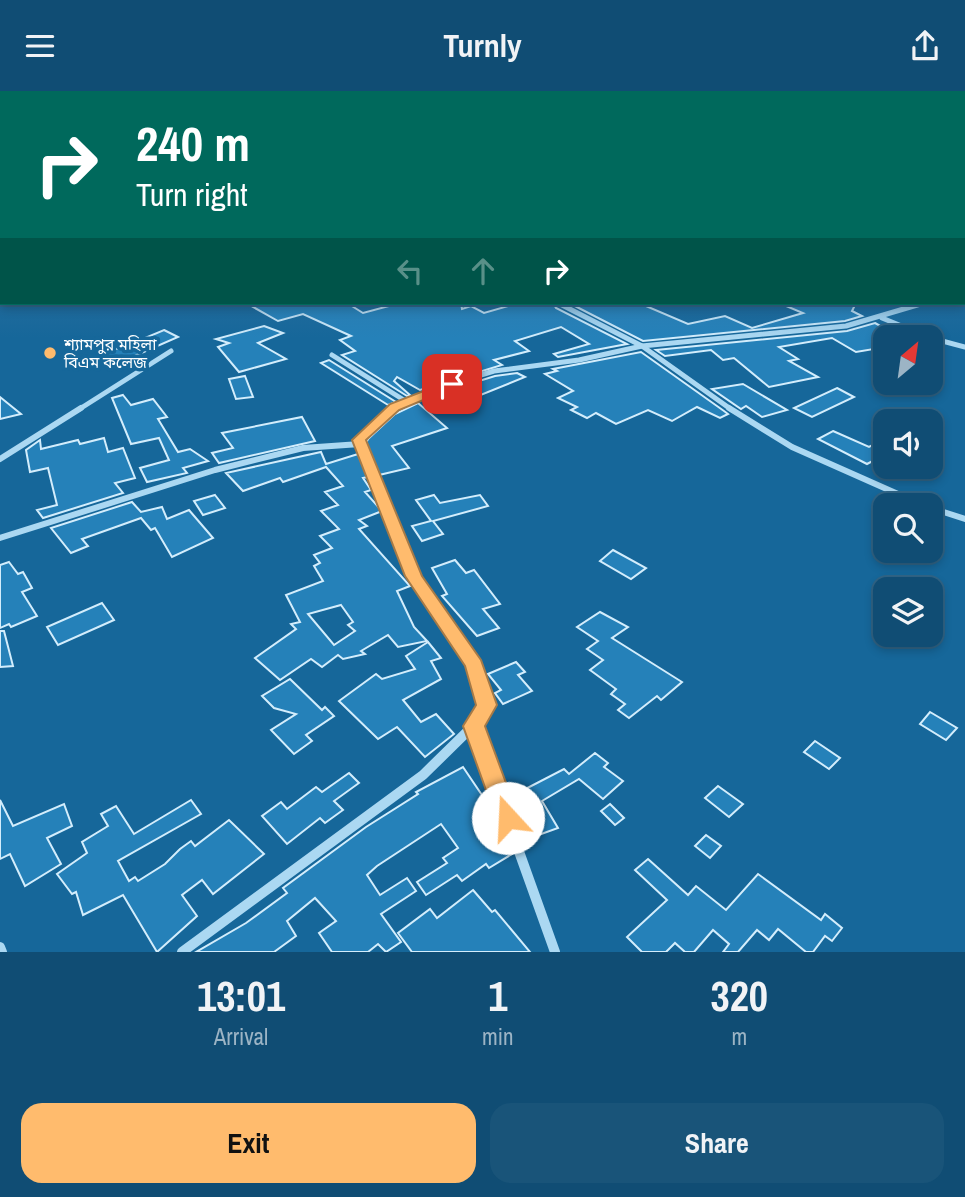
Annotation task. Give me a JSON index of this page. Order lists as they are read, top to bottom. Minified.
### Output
{"places":["শ্যামপুর মহিলা বিএম কলেজ"],"north":"top right","page":{"header":"Turnly","turn":["240 m","Turn right"],"eta":["13:01","Arrival","1","min","320","m"],"buttons":["Exit","Share"]}}
